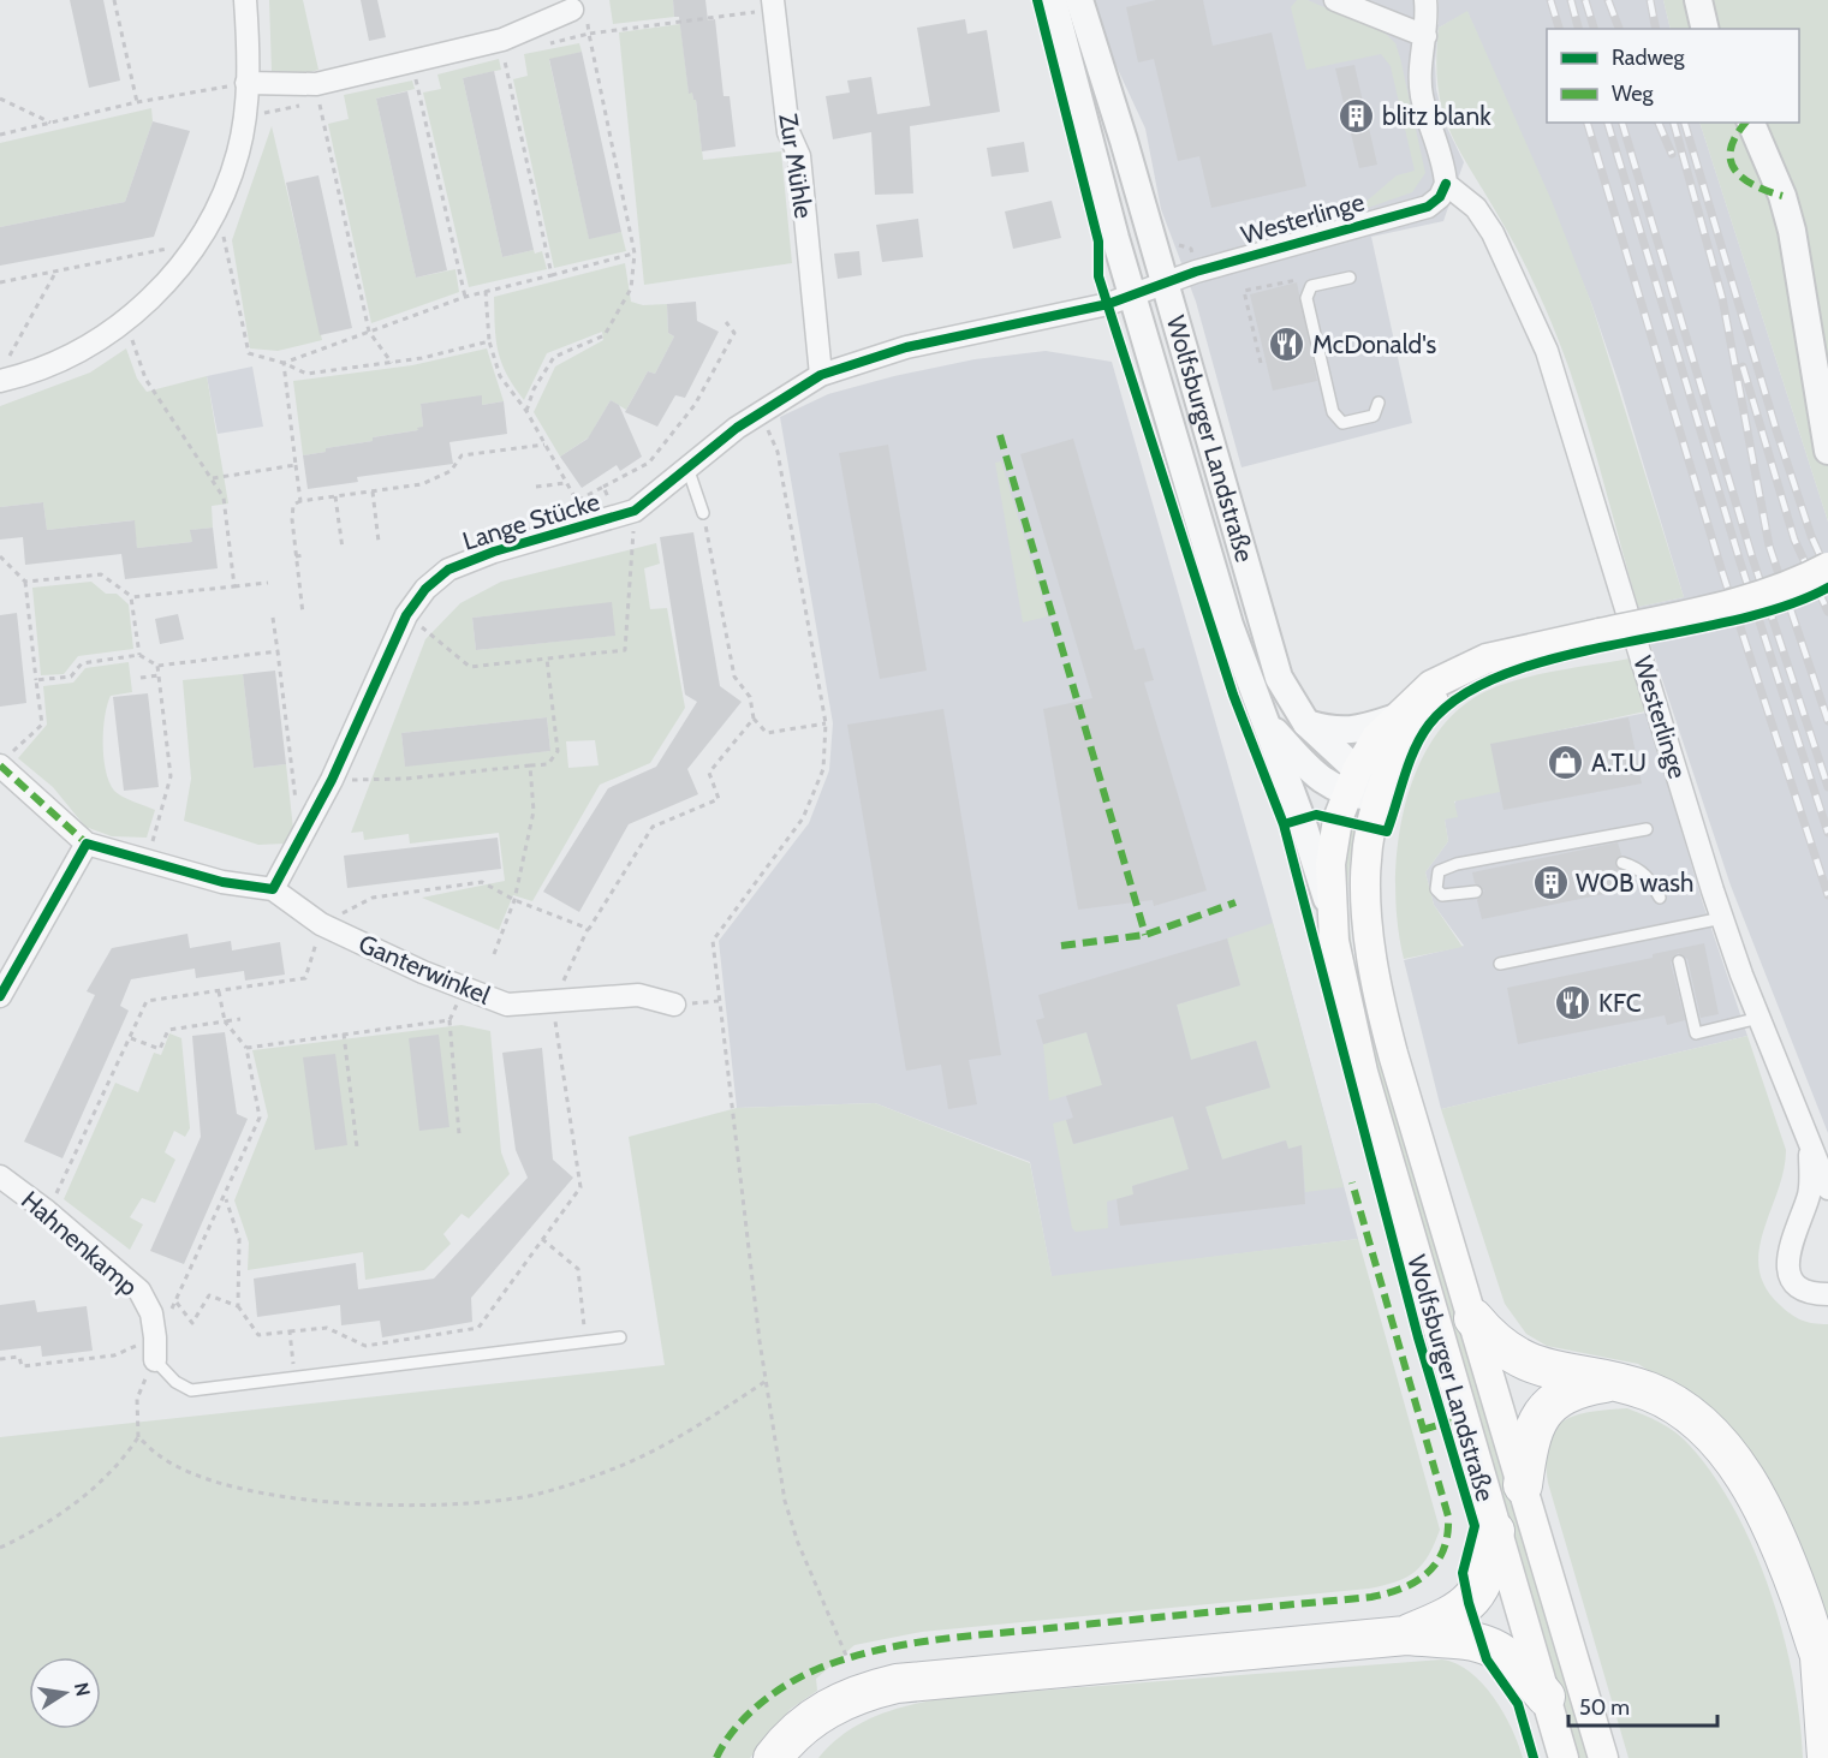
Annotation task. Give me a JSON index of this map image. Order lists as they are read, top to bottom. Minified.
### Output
{"streets":{"main road":["Wolfsburger Landstraße"],"street":["Zur Mühle","Westerlinge","Lange Stücke","Ganterwinkel","Hahnenkamp"]},"crossings":[["Zur Mühle","Lange Stücke"],["Westerlinge","Wolfsburger Landstraße"],["Westerlinge","Lange Stücke"],["Wolfsburger Landstraße","Lange Stücke"],["Lange Stücke","Ganterwinkel"]],"places":{"building":["blitz blank","WOB wash"],"restaurant":["McDonald's","KFC"],"shop":["A.T.U"]},"legend":["Radweg","Weg"],"scale_bar":"50 m","north":"right"}
